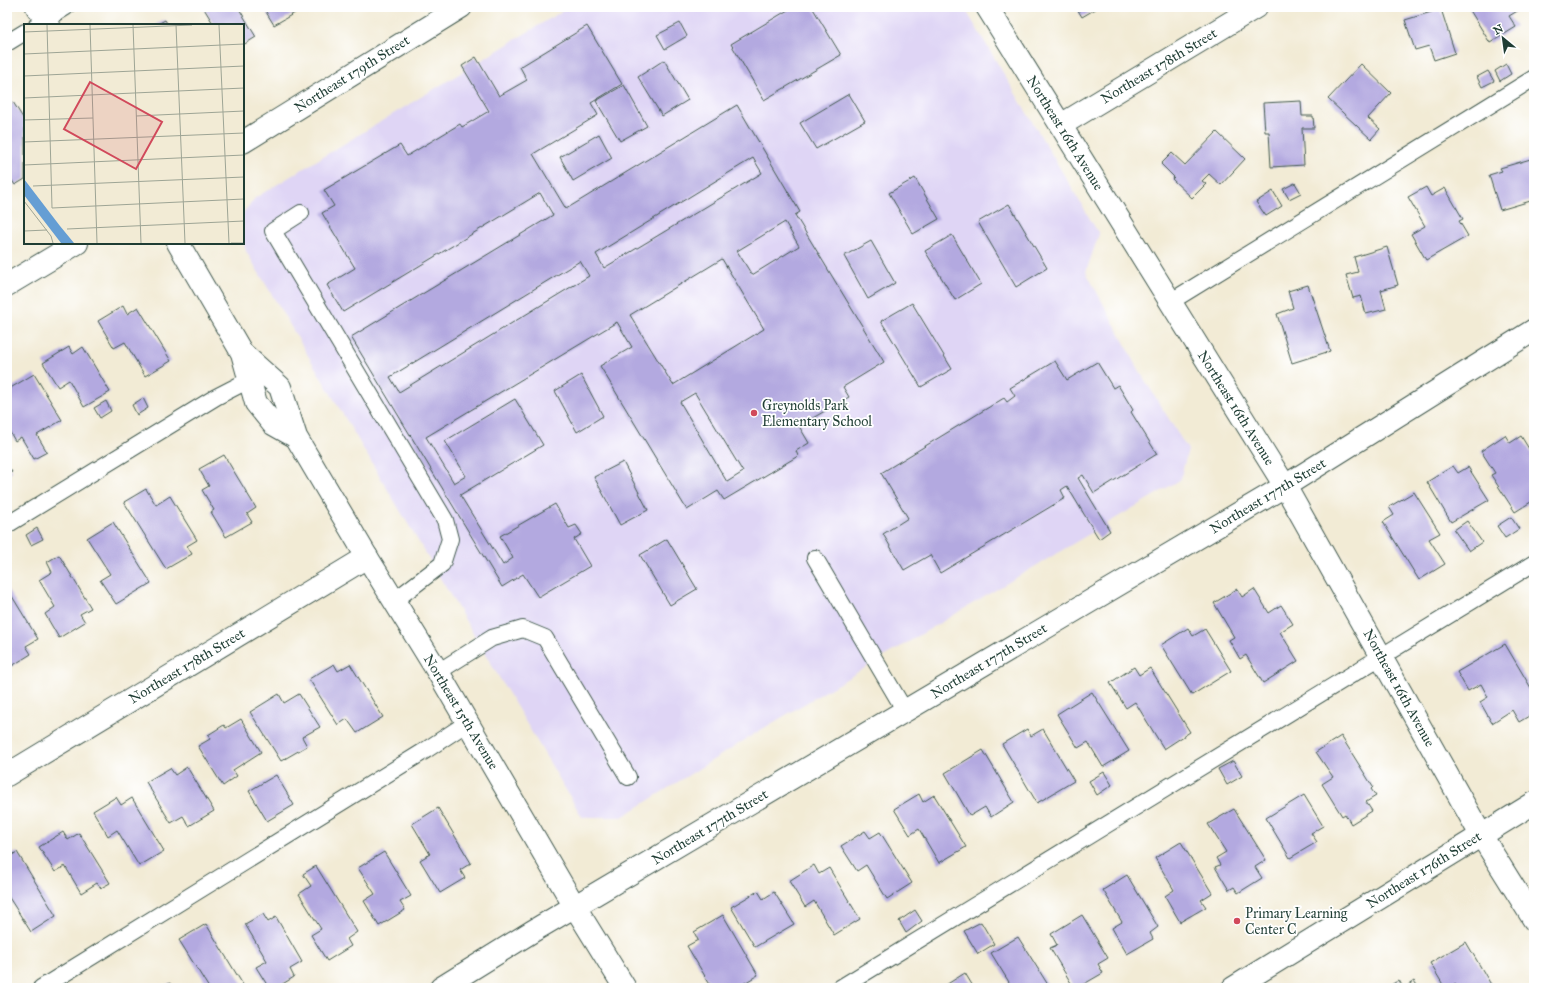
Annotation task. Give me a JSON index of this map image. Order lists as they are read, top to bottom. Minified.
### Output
{"streets":{"street":["Northeast 178th Street","Northeast 179th Street","Northeast 16th Avenue","Northeast 177th Street","Northeast 15th Avenue","Northeast 176th Street"]},"crossings":[["Northeast 178th Street","Northeast 16th Avenue"],["Northeast 178th Street","Northeast 15th Avenue"],["Northeast 16th Avenue","Northeast 177th Street"],["Northeast 16th Avenue","Northeast 176th Street"],["Northeast 177th Street","Northeast 15th Avenue"]],"places":["Greynolds Park Elementary School","Primary Learning Center C"],"north":"top left"}
